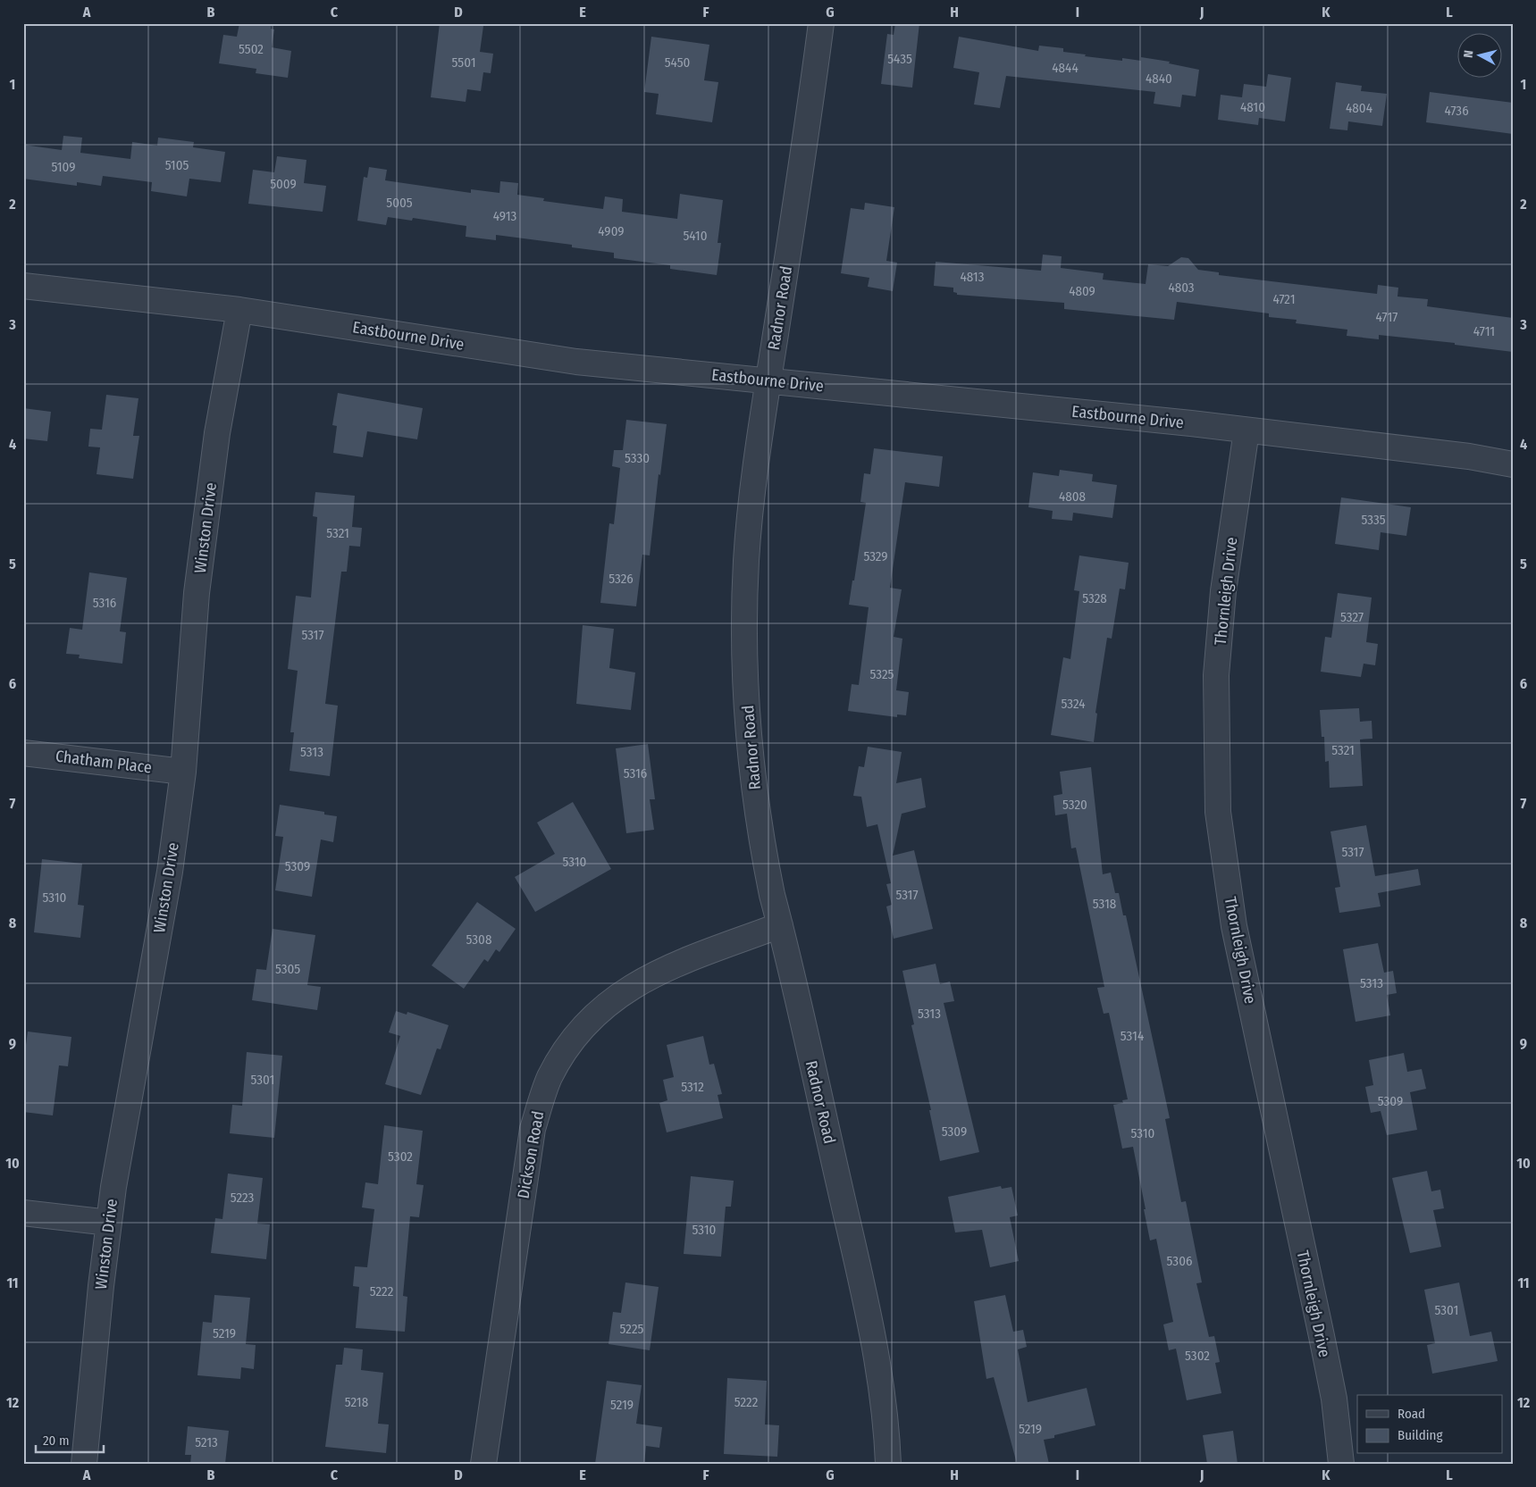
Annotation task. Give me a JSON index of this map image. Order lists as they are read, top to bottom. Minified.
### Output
{"streets":{"street":["Radnor Road","Eastbourne Drive","Winston Drive","Thornleigh Drive","Chatham Place","Dickson Road"]},"crossings":[["Radnor Road","Eastbourne Drive"],["Radnor Road","Dickson Road"],["Eastbourne Drive","Winston Drive"],["Eastbourne Drive","Thornleigh Drive"],["Winston Drive","Chatham Place"]],"house_numbers":["5502","5435","5501","5450","4844","4840","4810","4804","4736","5105","5109","5009","5005","4913","4909","5410","4813","4803","4809","4721","4717","4711","5330","4808","5335","5321","5329","5326","5328","5316","5327","5317","5325","5324","5321","5313","5316","5320","5317","5310","5309","5317","5310","5318","5308","5305","5313","5313","5314","5301","5312","5309","5309","5310","5302","5223","5310","5306","5222","5301","5225","5219","5302","5218","5222","5219","5219","5213"],"legend":["Road","Building"],"scale_bar":"20 m","north":"left","grid":{"columns":["A","B","C","D","E","F","G","H","I","J","K","L"],"rows":["1","2","3","4","5","6","7","8","9","10","11","12"]}}
